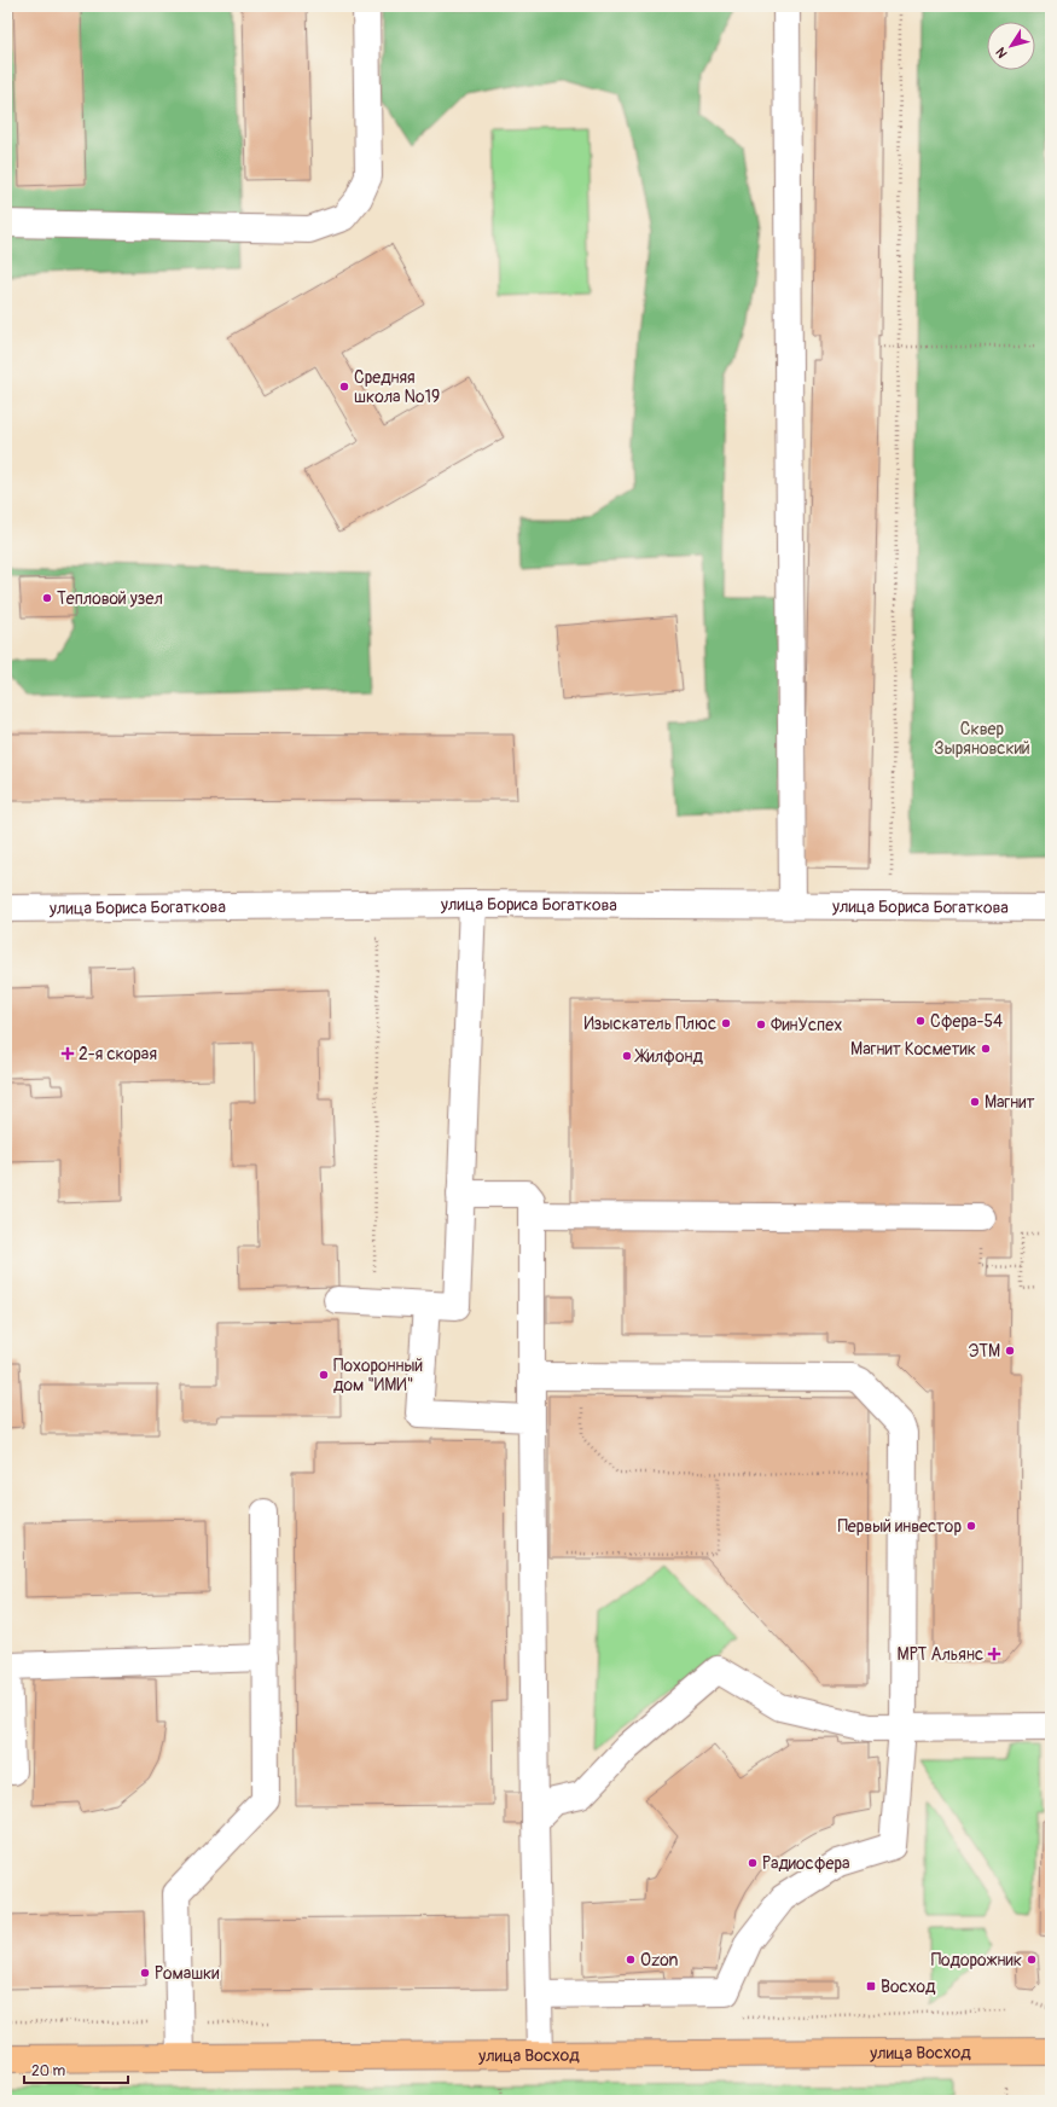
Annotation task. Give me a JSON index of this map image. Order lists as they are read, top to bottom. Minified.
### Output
{"streets":{"main road":["улица Восход"],"street":["улица Бориса Богаткова"]},"parks":["Cквер Зыряновский"],"places":{"other":["Средняя школа №19","Тепловой узел","Сфера-54","Изыскатель Плюс","ФинУспех","Магнит Косметик","Жилфонд","Магнит","ЭТМ","Похоронный дом \"ИМИ\"","Первый инвестор","Радиосфера","Ozon","Подорожник","Ромашки"],"health":["2-я скорая","МРТ Альянс"],"transit":["Восход"]},"scale_bar":"20 m","north":"bottom left"}
